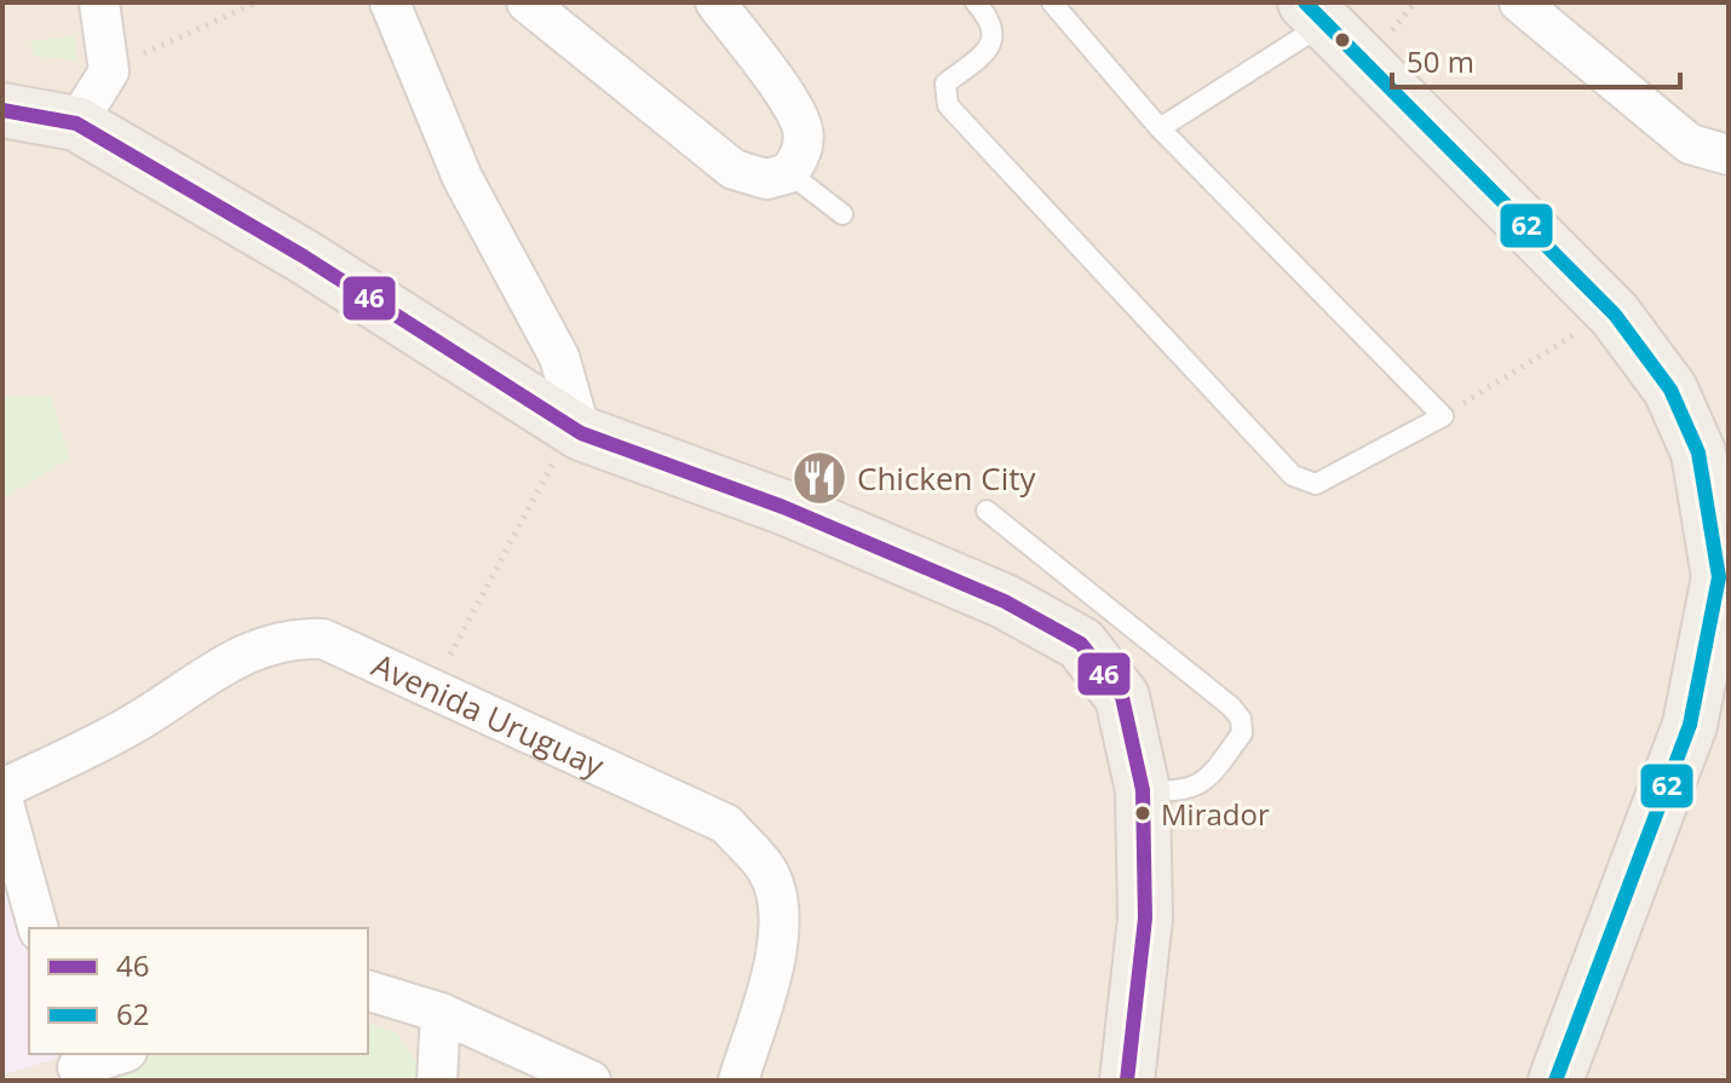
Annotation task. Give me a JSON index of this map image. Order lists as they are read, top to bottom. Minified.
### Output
{"streets":{"street":["Avenida Uruguay"]},"places":{"restaurant":["Chicken City"],"other":["Mirador"]},"lines":["transit line 62","transit line 46"],"legend":["46","62"],"scale_bar":"50 m"}
